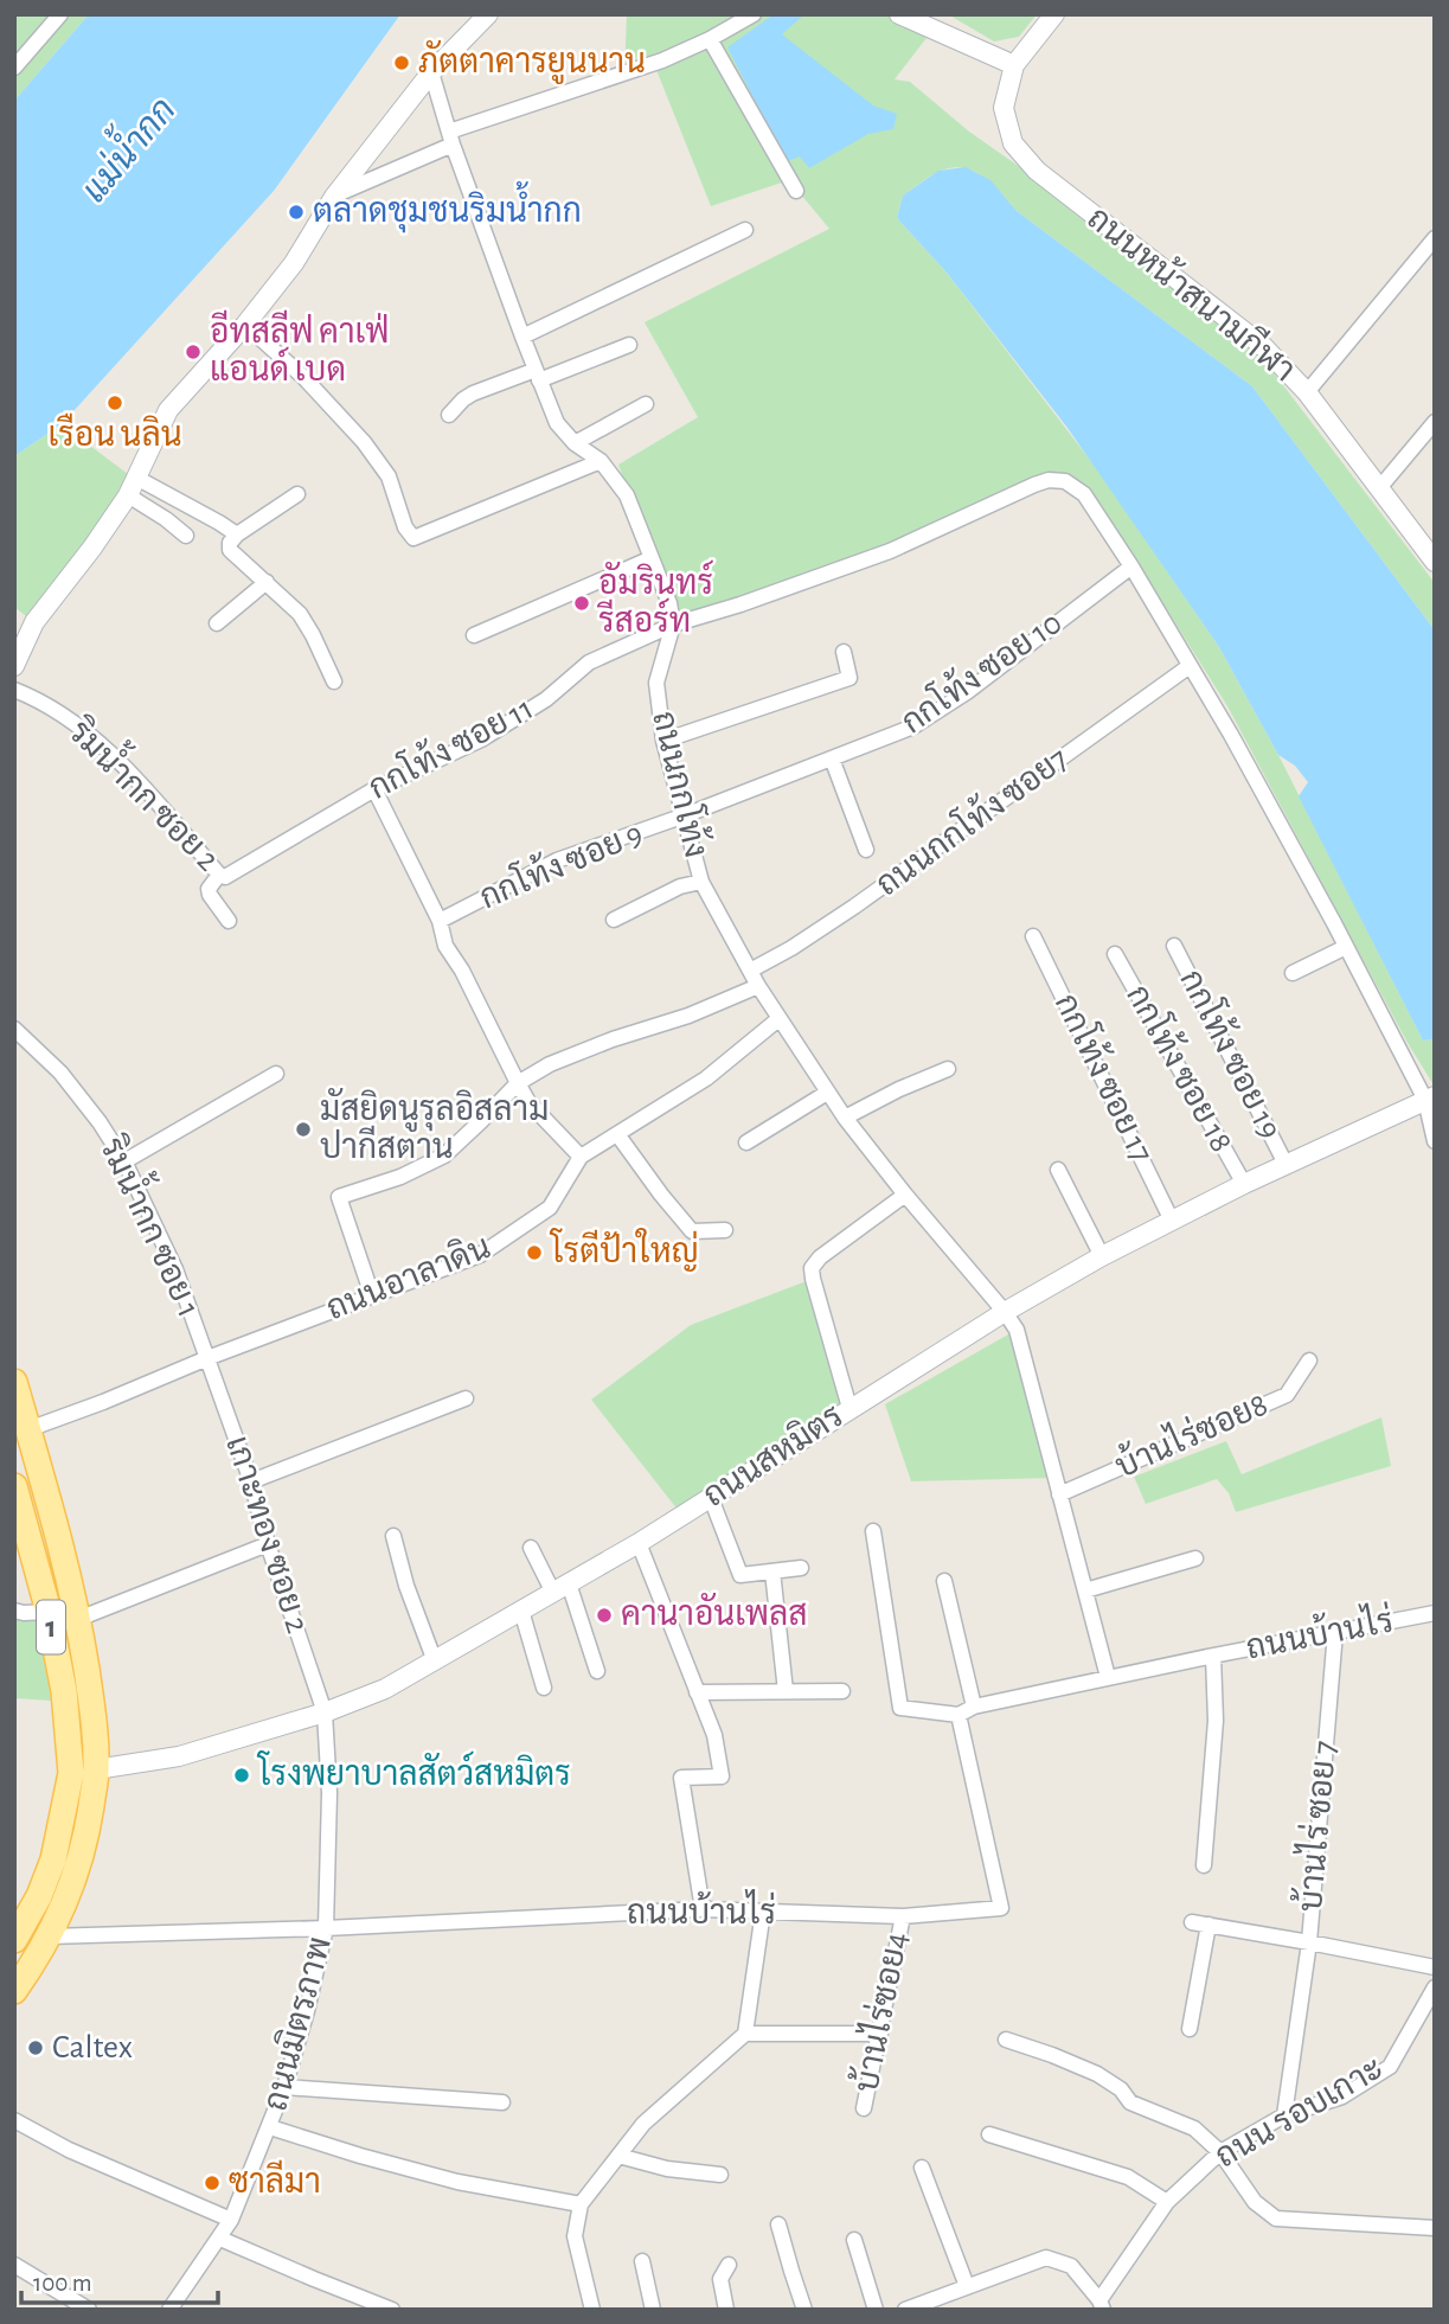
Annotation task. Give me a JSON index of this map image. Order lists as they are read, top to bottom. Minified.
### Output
{"streets":{"main road":["1"],"street":["ถนนหน้าสนามกีฬา","กกโท้ง ซอย 10","กกโท้ง ซอย 11","ถนนกกโท้ง","ริมน้ำกก ซอย 2","ถนนกกโท้ง ซอย7","กกโท้ง ซอย 9","กกโท้ง ซอย 19","กกโท้ง ซอย 18","กกโท้ง ซอย 17","ริมน้ำกก ซอย 1","ถนนอาลาดิน","บ้านไร่ซอย8","ถนนสหมิตร","เกาะทอง ซอย 2","ถนนบ้านไร่","บ้านไร่ ซอย 7","บ้านไร่ซอย4","ถนนมิตรภาพ","ถนน รอบเกาะ"]},"crossings":[["กกโท้ง ซอย 10","กกโท้ง ซอย 11"],["กกโท้ง ซอย 10","ถนนกกโท้ง"],["กกโท้ง ซอย 10","กกโท้ง ซอย 9"],["กกโท้ง ซอย 11","ถนนกกโท้ง"],["กกโท้ง ซอย 11","ริมน้ำกก ซอย 2"],["กกโท้ง ซอย 11","ถนนกกโท้ง ซอย7"],["กกโท้ง ซอย 11","ถนนสหมิตร"],["ถนนกกโท้ง","ถนนกกโท้ง ซอย7"],["ถนนกกโท้ง","กกโท้ง ซอย 9"],["ถนนกกโท้ง","ถนนอาลาดิน"],["ถนนกกโท้ง","ถนนสหมิตร"],["กกโท้ง ซอย 19","ถนนสหมิตร"],["กกโท้ง ซอย 18","ถนนสหมิตร"],["กกโท้ง ซอย 17","ถนนสหมิตร"],["ริมน้ำกก ซอย 1","ถนนอาลาดิน"],["ริมน้ำกก ซอย 1","เกาะทอง ซอย 2"],["ถนนอาลาดิน","เกาะทอง ซอย 2"],["ถนนอาลาดิน","1"],["ถนนสหมิตร","เกาะทอง ซอย 2"],["ถนนสหมิตร","1"],["ถนนสหมิตร","ถนนมิตรภาพ"],["เกาะทอง ซอย 2","ถนนมิตรภาพ"],["1","ถนนบ้านไร่"],["ถนนบ้านไร่","บ้านไร่ ซอย 7"],["ถนนบ้านไร่","บ้านไร่ซอย4"],["ถนนบ้านไร่","ถนนมิตรภาพ"]],"water":["แม่น้ำกก"],"places":["ภัตตาคารยูนนาน","ตลาดชุมชนริมน้ำกก","อีทสลีฟ คาเฟ่ แอนด์ เบด","เรือน นลิน","อัมรินทร์ รีสอร์ท","มัสยิดนูรุลอิสลาม ปากีสตาน","โรตีป้าใหญ่","คานาอันเพลส","โรงพยาบาลสัตว์สหมิตร","Caltex","ซาลีมา"],"scale_bar":"100 m"}
